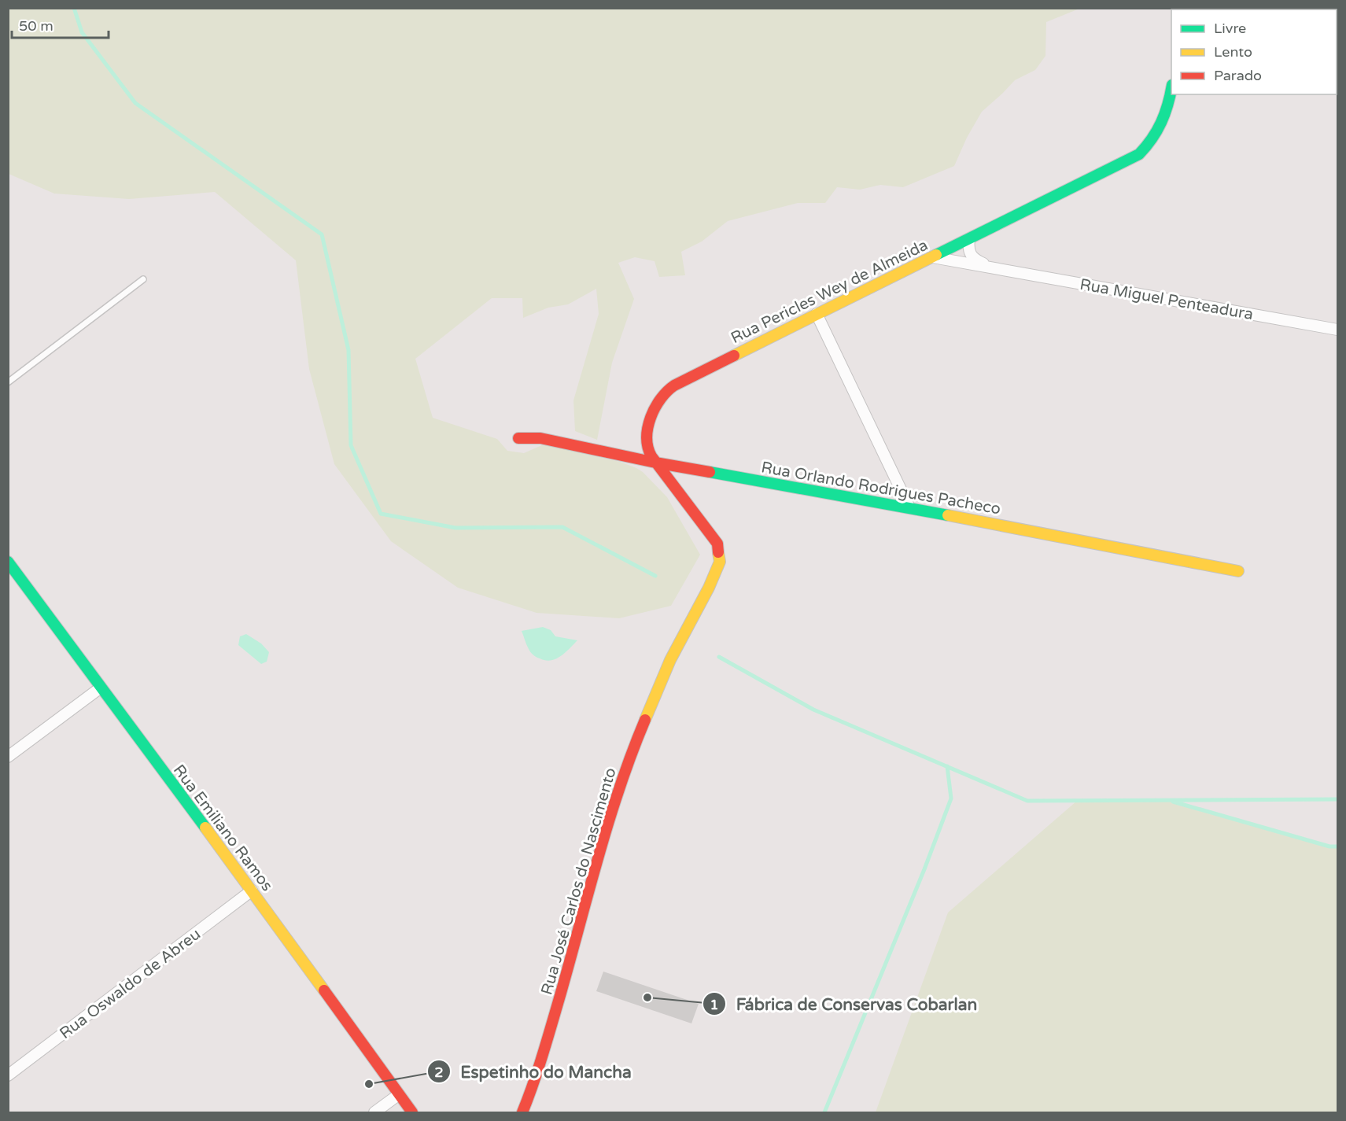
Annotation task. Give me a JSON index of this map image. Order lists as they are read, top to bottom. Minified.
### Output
{"streets":{"street":["Rua Pericles Wey de Almeida","Rua Miguel Penteadura","Rua Orlando Rodrigues Pacheco","Rua Emiliano Ramos","Rua José Carlos do Nascimento","Rua Oswaldo de Abreu"]},"crossings":[["Rua Pericles Wey de Almeida","Rua Miguel Penteadura"],["Rua Pericles Wey de Almeida","Rua Orlando Rodrigues Pacheco"],["Rua Pericles Wey de Almeida","Rua José Carlos do Nascimento"],["Rua Emiliano Ramos","Rua Oswaldo de Abreu"]],"places":["Fábrica de Conservas Cobarlan","Espetinho do Mancha"],"legend":["Livre","Lento","Parado"],"scale_bar":"50 m"}
